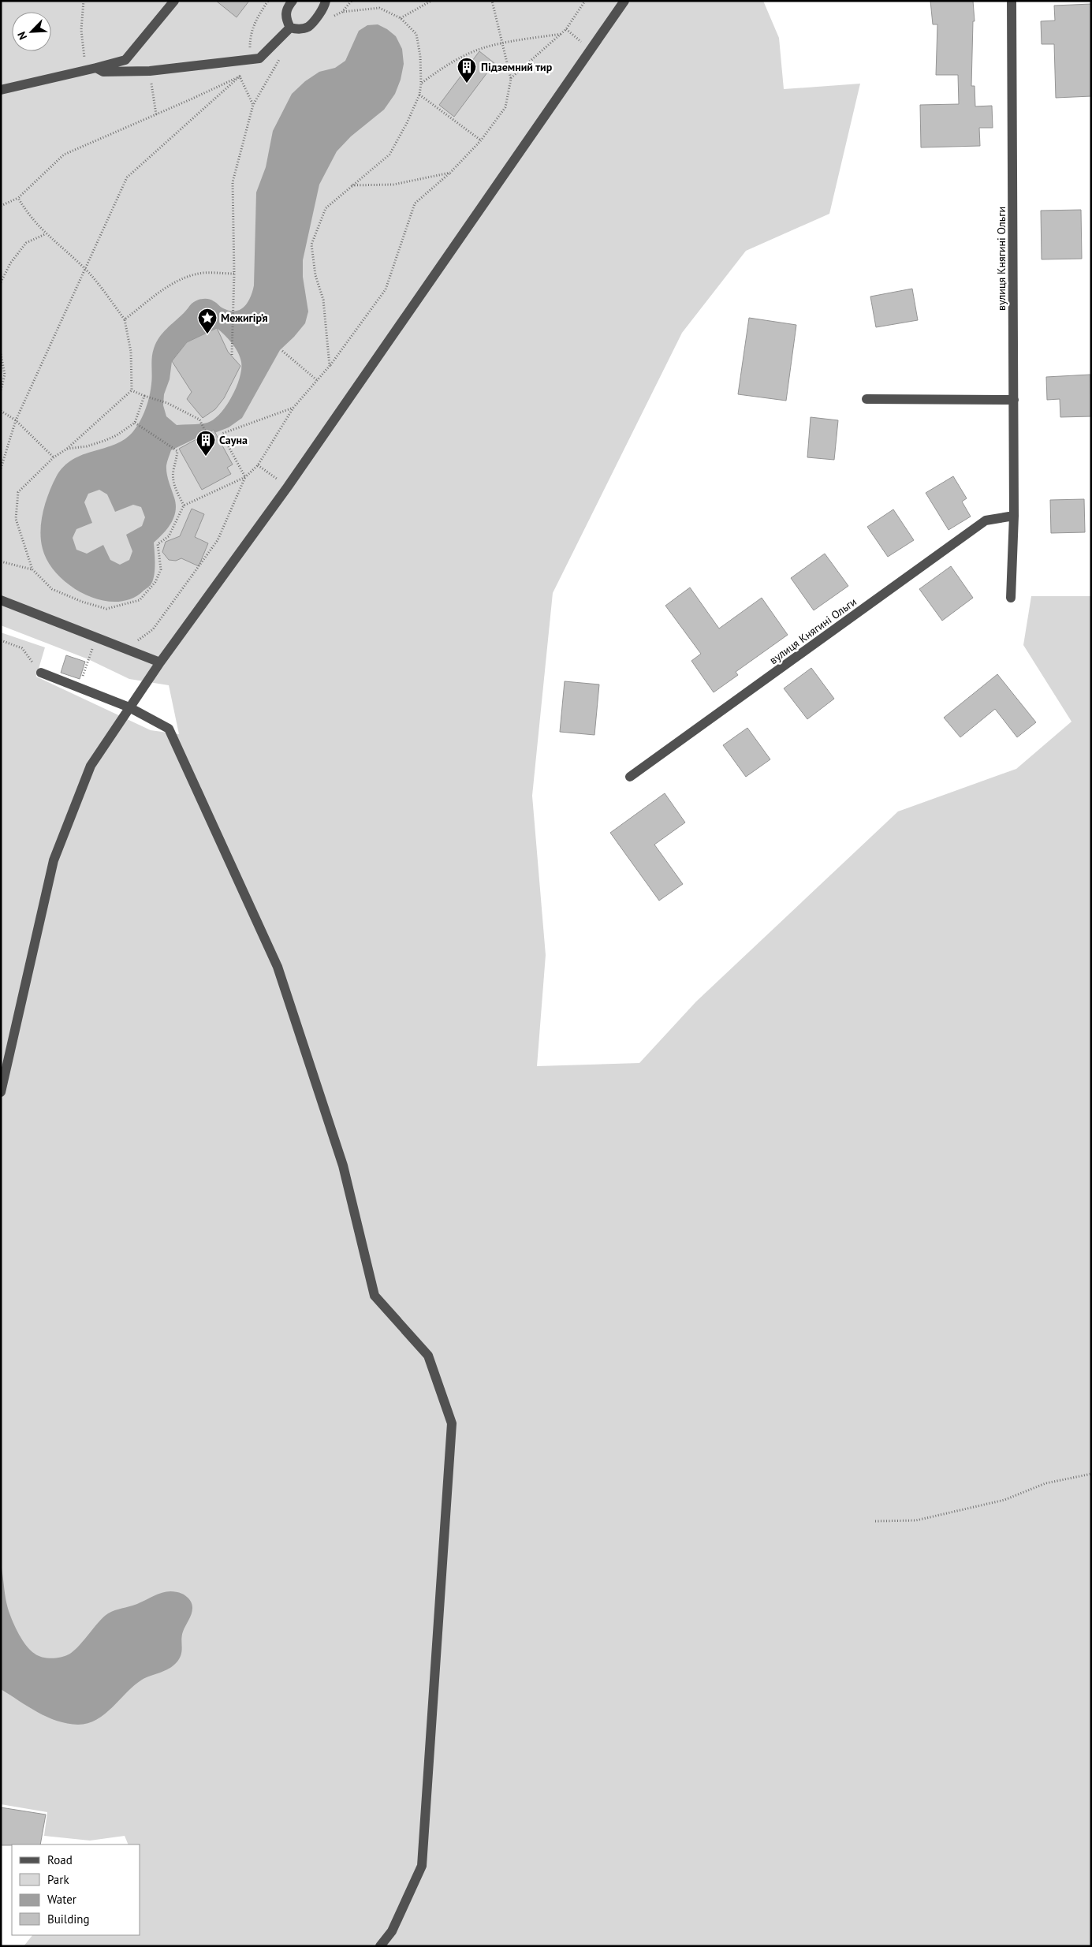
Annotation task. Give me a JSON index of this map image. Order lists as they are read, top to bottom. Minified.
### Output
{"streets":{"street":["вулиця Княгині Ольги"]},"places":{"building":["Підземний тир","Сауна"],"place":["Межигір’я"]},"legend":["Road","Park","Water","Building"],"north":"bottom left"}
